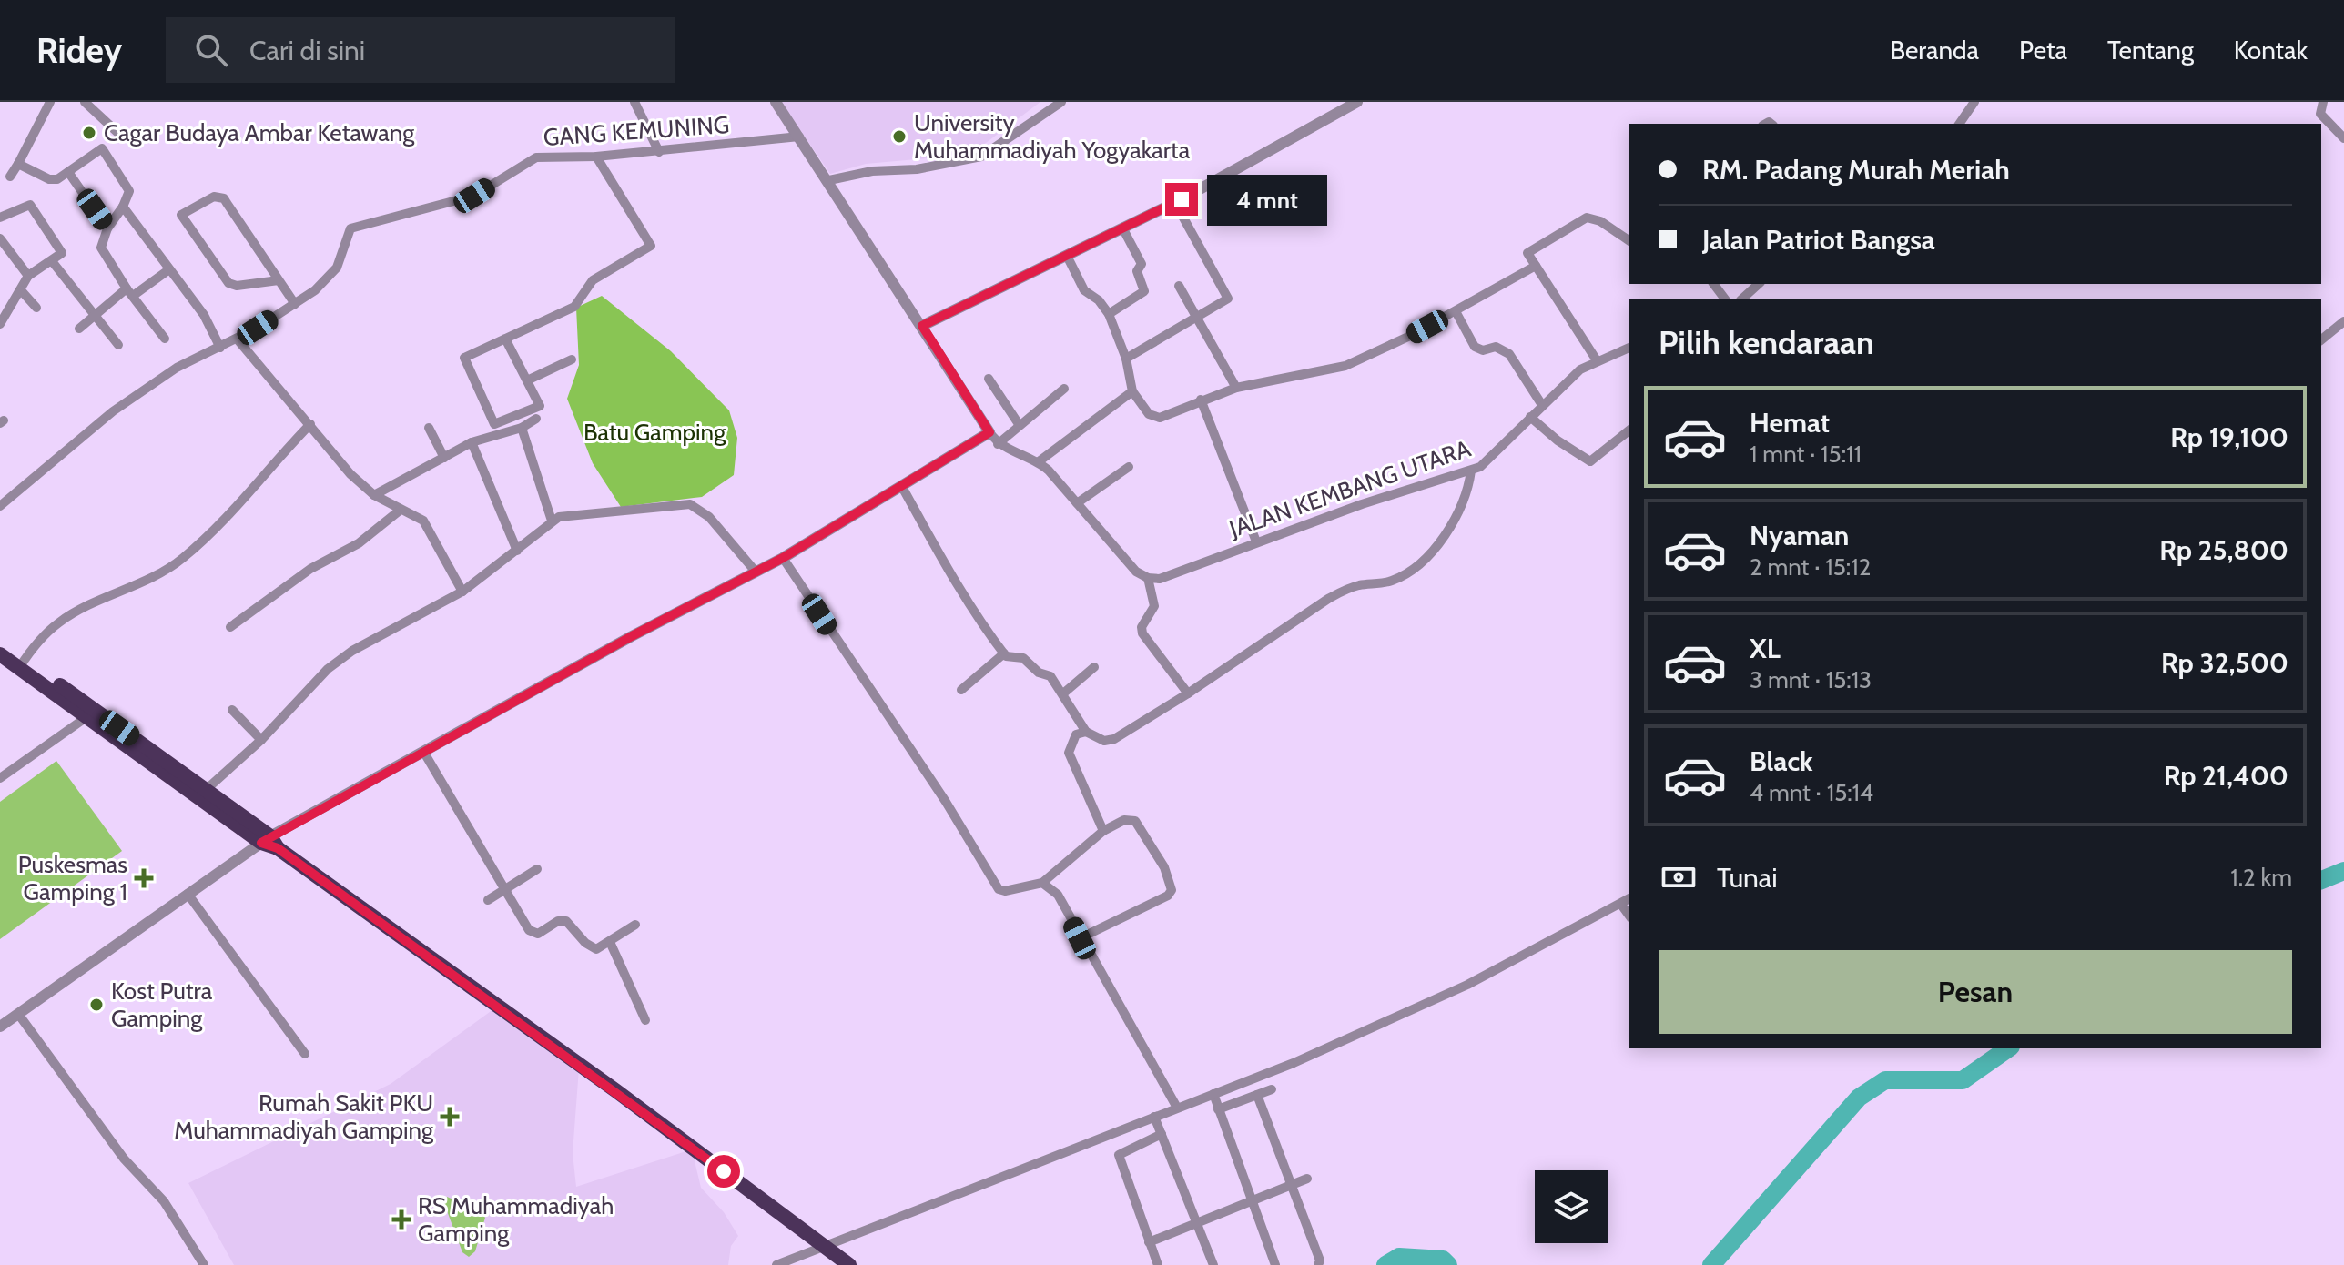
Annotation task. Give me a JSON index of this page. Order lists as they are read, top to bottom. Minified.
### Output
{"streets":{"street":["GANG KEMUNING","JALAN KEMBANG UTARA"]},"parks":["Batu Gamping"],"places":{"other":["Cagar Budaya Ambar Ketawang","University Muhammadiyah Yogyakarta","Kost Putra Gamping"],"health":["Puskesmas Gamping 1","Rumah Sakit PKU Muhammadiyah Gamping","RS Muhammadiyah Gamping"]},"page":{"header":"Ridey","search":"Cari di sini","nav":["Beranda","Peta","Tentang","Kontak"],"banner":["RM. Padang Murah Meriah","Jalan Patriot Bangsa"],"bubble":"4 mnt","heading":"Pilih kendaraan","list":[{"name":"Hemat","note":"1 mnt · 15:11","value":"Rp 19,100"},{"name":"Nyaman","note":"2 mnt · 15:12","value":"Rp 25,800"},{"name":"XL","note":"3 mnt · 15:13","value":"Rp 32,500"},{"name":"Black","note":"4 mnt · 15:14","value":"Rp 21,400"}],"pay":["Tunai","1.2 km"],"buttons":"Pesan"}}
